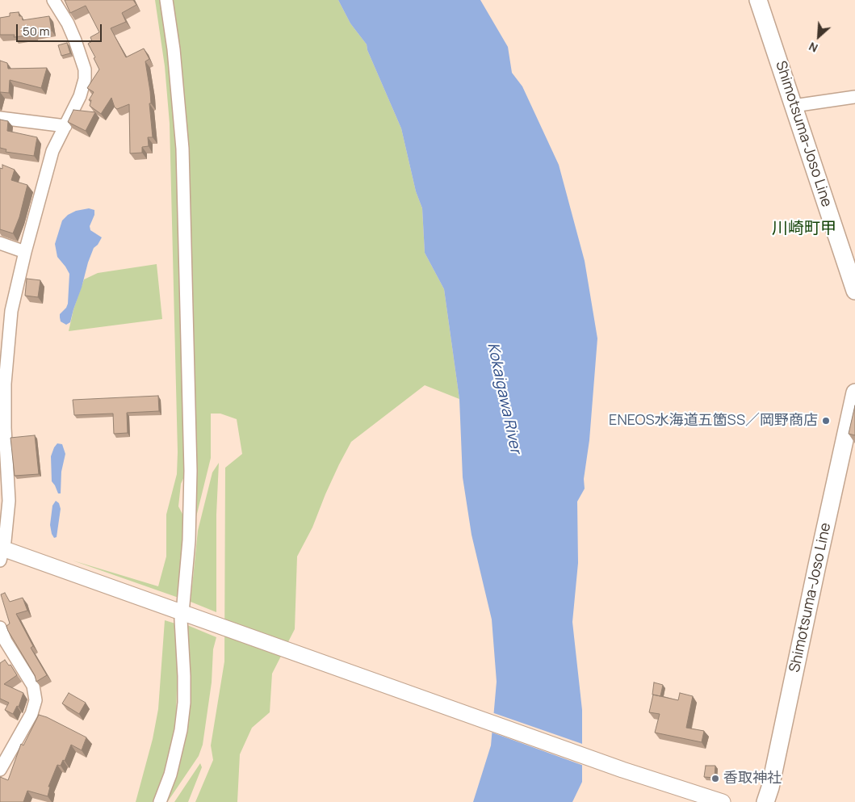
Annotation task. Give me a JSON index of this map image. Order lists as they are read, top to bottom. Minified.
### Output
{"streets":{"main road":["Shimotsuma-Joso Line"]},"districts":["川崎町甲"],"water":["Kokaigawa River"],"places":["ENEOS水海道五箇SS／岡野商店","香取神社"],"scale_bar":"50 m","north":"bottom left"}
